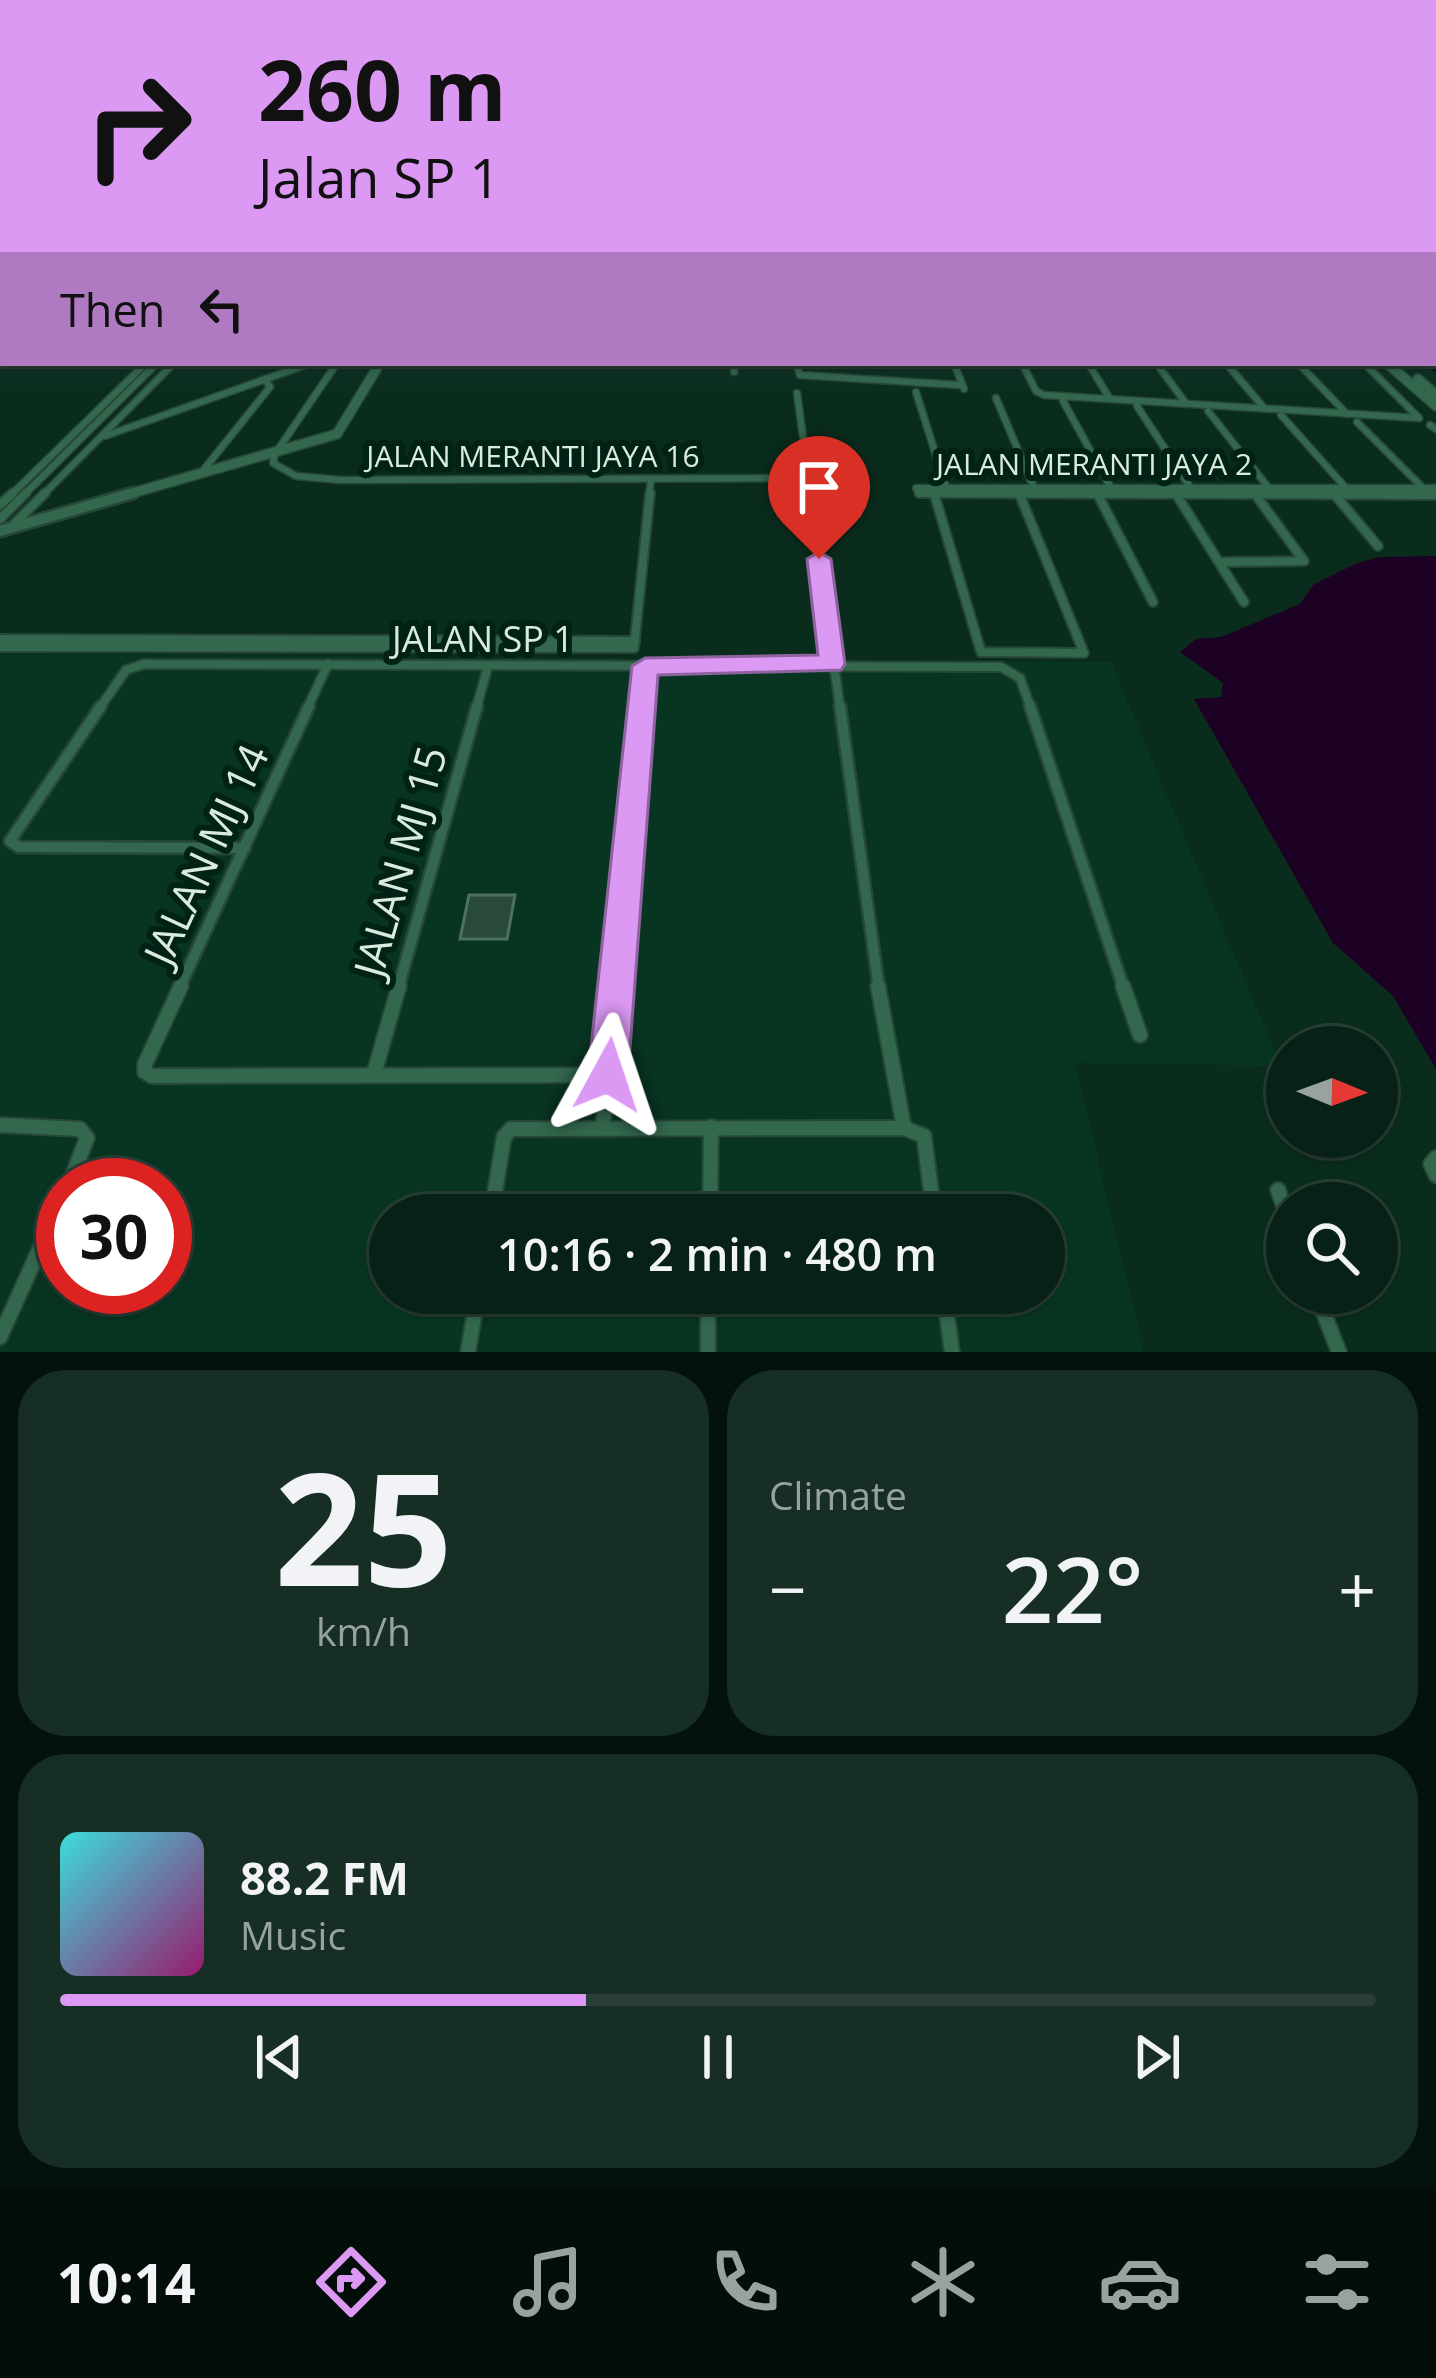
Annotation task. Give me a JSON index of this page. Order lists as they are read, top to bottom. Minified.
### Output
{"streets":{"street":["JALAN MERANTI JAYA 16","JALAN MERANTI JAYA 2","JALAN SP 1","JALAN MJ 14","JALAN MJ 15"]},"crossings":[["JALAN SP 1","JALAN MJ 14"],["JALAN SP 1","JALAN MJ 15"],["JALAN MJ 14","JALAN MJ 15"]],"north":"right","page":{"turn":["260 m","Jalan SP 1"],"then":"Then","limit":"30","trip":"10:16 · 2 min · 480 m","tile":[["25","km/h"],"Climate"],"heat":["−","22°","+"],"song":["88.2 FM","Music"],"tabs":"10:14"}}
